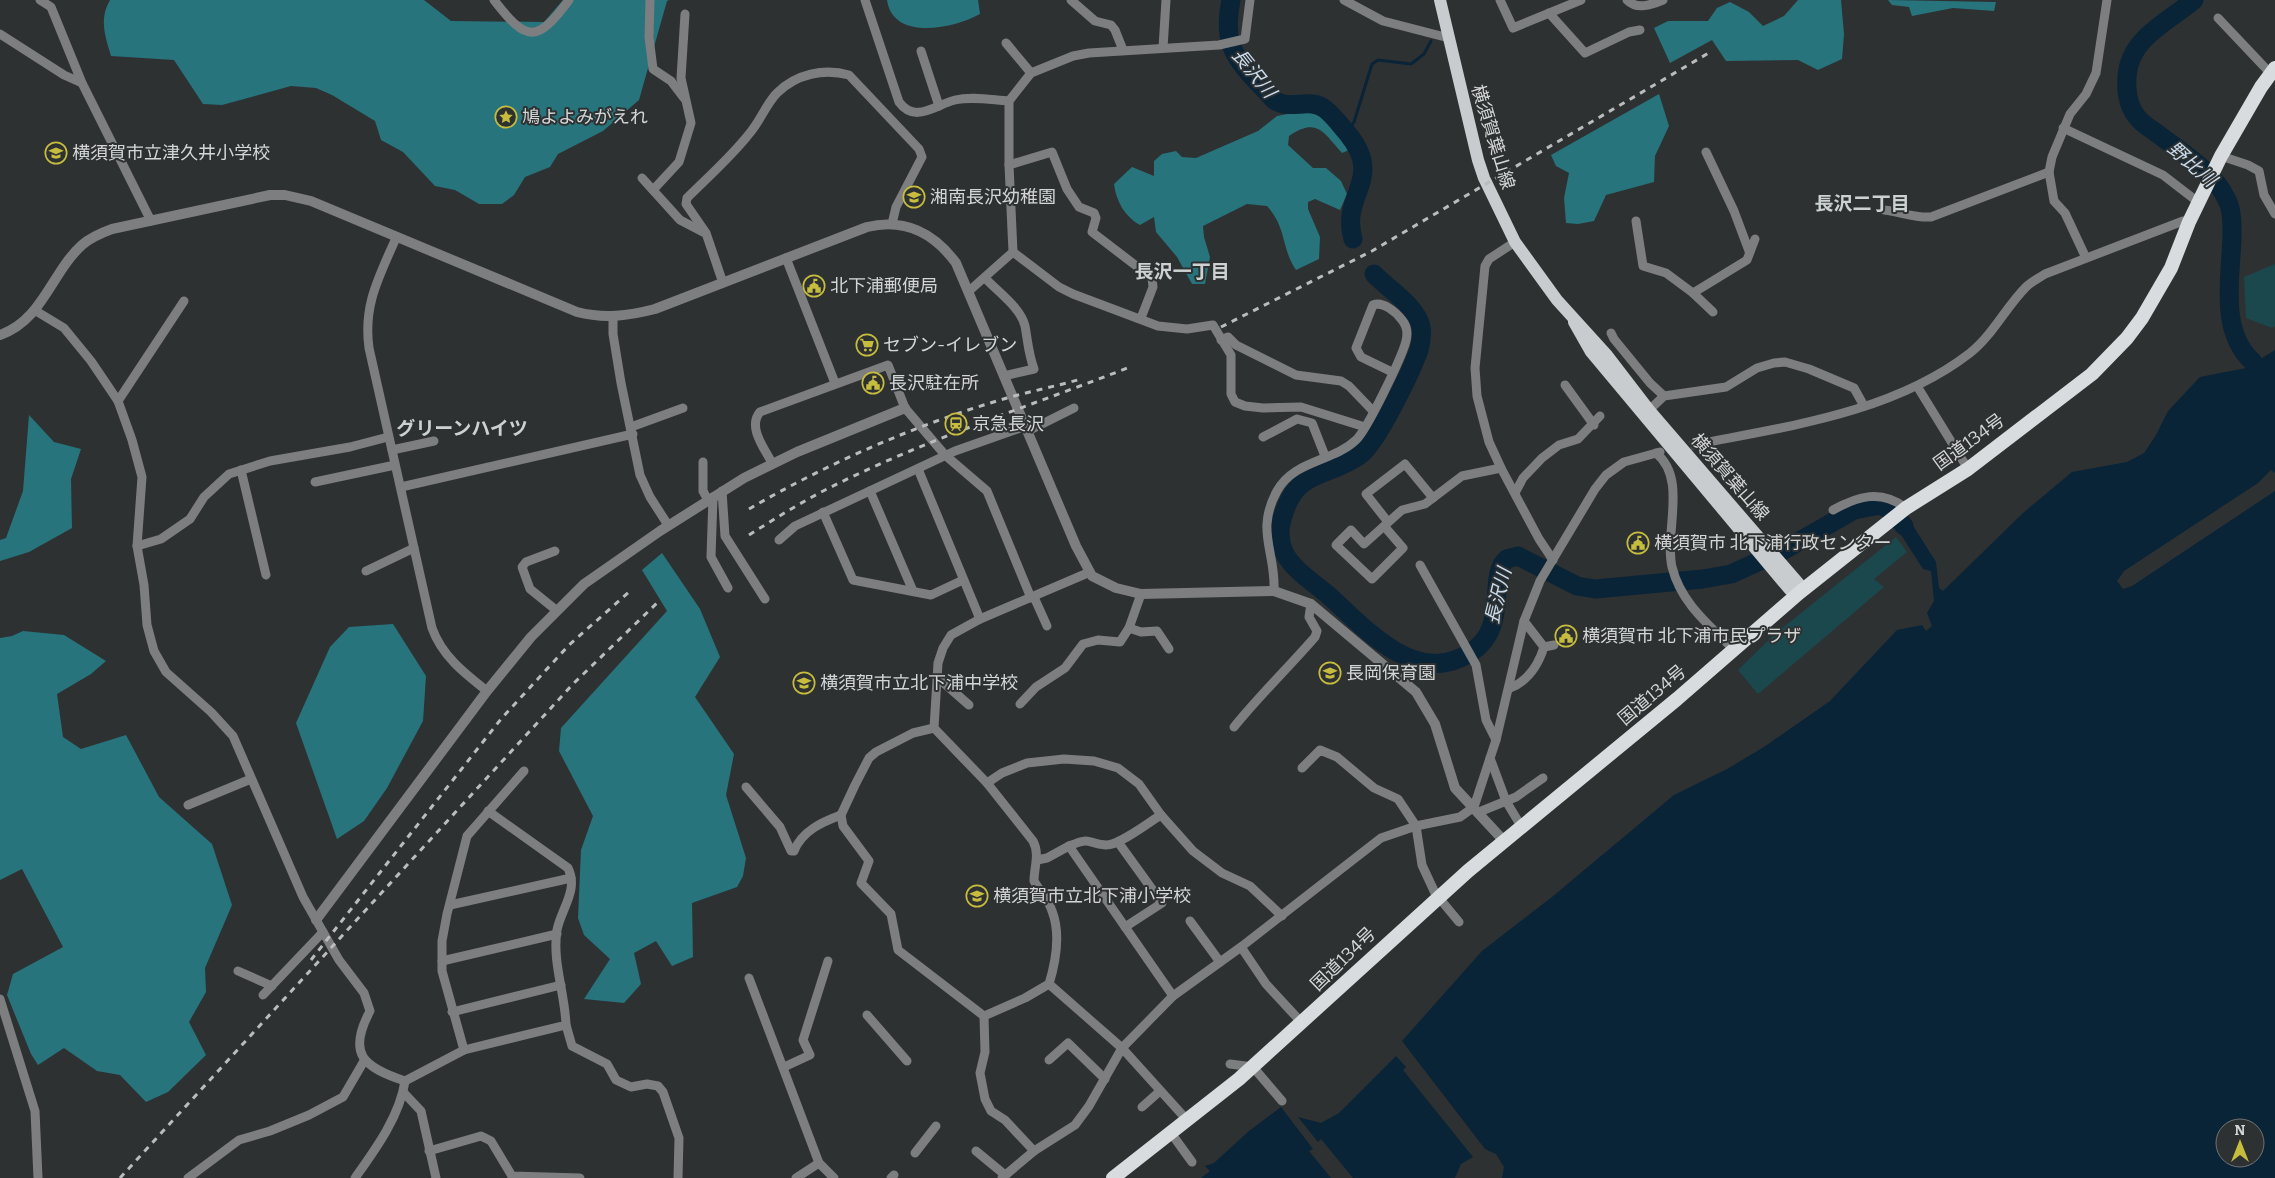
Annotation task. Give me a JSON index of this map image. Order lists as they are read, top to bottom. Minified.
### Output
{"streets":{"highway":["国道134号"],"main road":["横須賀葉山線"]},"crossings":[["横須賀葉山線","国道134号"]],"districts":["長沢二丁目","長沢一丁目","グリーンハイツ"],"water":["長沢川","野比川"],"places":{"place":["鳩よよみがえれ"],"school or university":["横須賀市立津久井小学校","湘南長沢幼稚園","長岡保育園","横須賀市立北下浦中学校","横須賀市立北下浦小学校"],"public building":["北下浦郵便局","長沢駐在所","横須賀市 北下浦行政センター","横須賀市 北下浦市民プラザ"],"supermarket":["セブン-イレブン"],"station":["京急長沢"]},"north":"top"}
